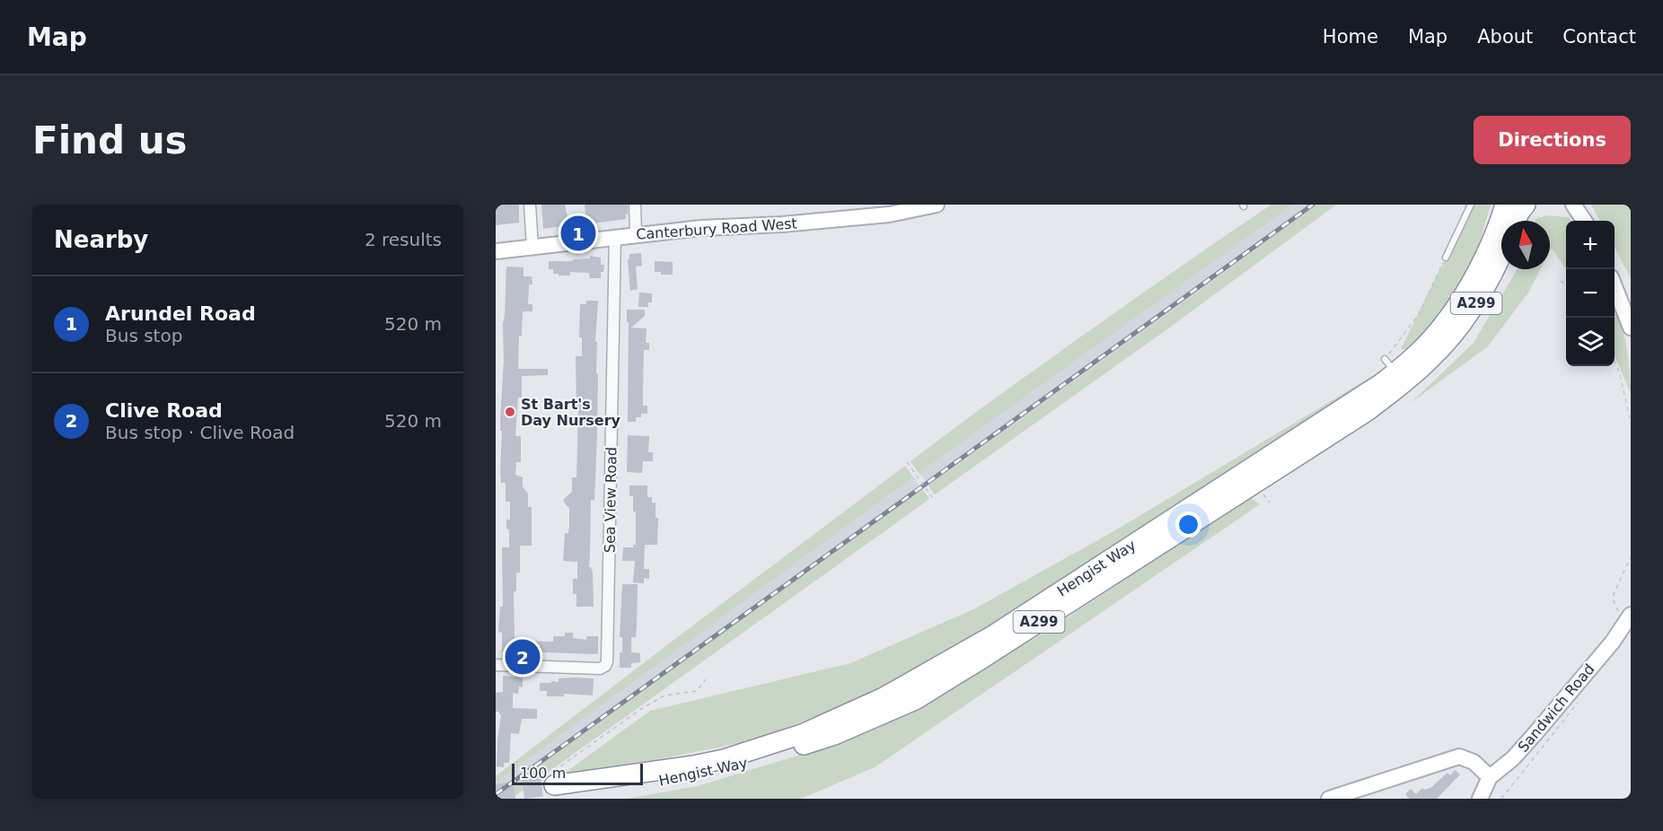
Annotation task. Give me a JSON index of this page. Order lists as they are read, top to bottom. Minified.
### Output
{"streets":{"highway":["A299","Hengist Way"],"street":["Canterbury Road West","Sea View Road","Sandwich Road"]},"crossings":[["Canterbury Road West","Sea View Road"]],"places":["St Bart's Day Nursery"],"scale_bar":"100 m","north":"top","page":{"header":"Map","nav":["Home","Map","About","Contact"],"buttons":"Directions","title":"Find us","heading":["Nearby","2 results"],"pins":["1","2"],"map_buttons":["+","−"],"list":[{"mark":"1","name":"Arundel Road","note":"Bus stop","value":"520 m"},{"mark":"2","name":"Clive Road","note":"Bus stop · Clive Road","value":"520 m"}],"scale":"100 m"}}
